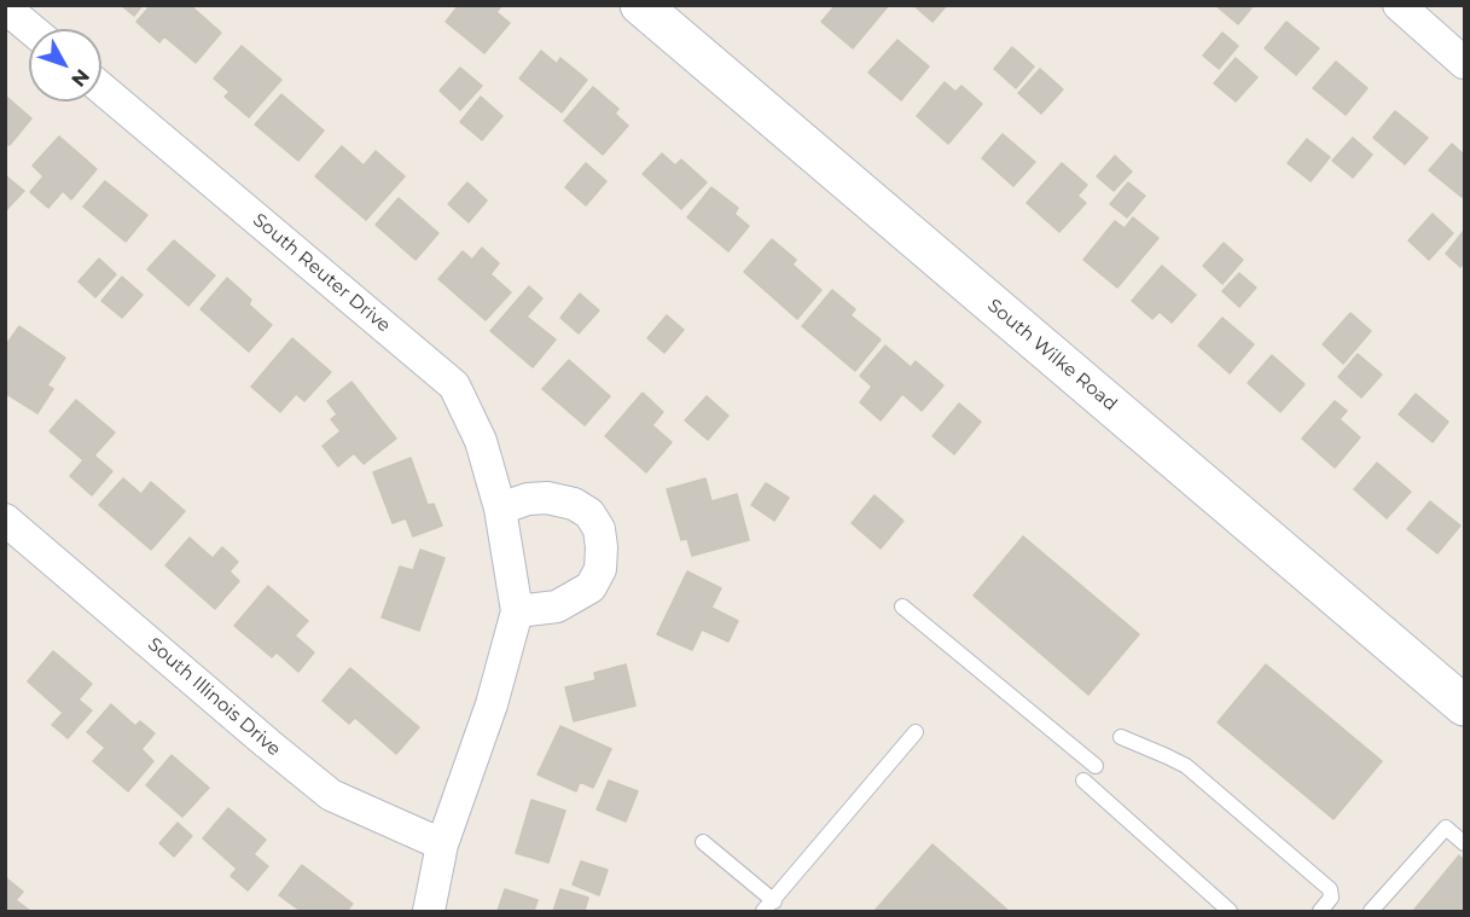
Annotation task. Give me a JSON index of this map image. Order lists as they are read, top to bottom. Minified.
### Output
{"streets":{"main road":["South Wilke Road"],"street":["South Reuter Drive","South Illinois Drive"]},"crossings":[["South Reuter Drive","South Illinois Drive"]],"north":"bottom right"}
